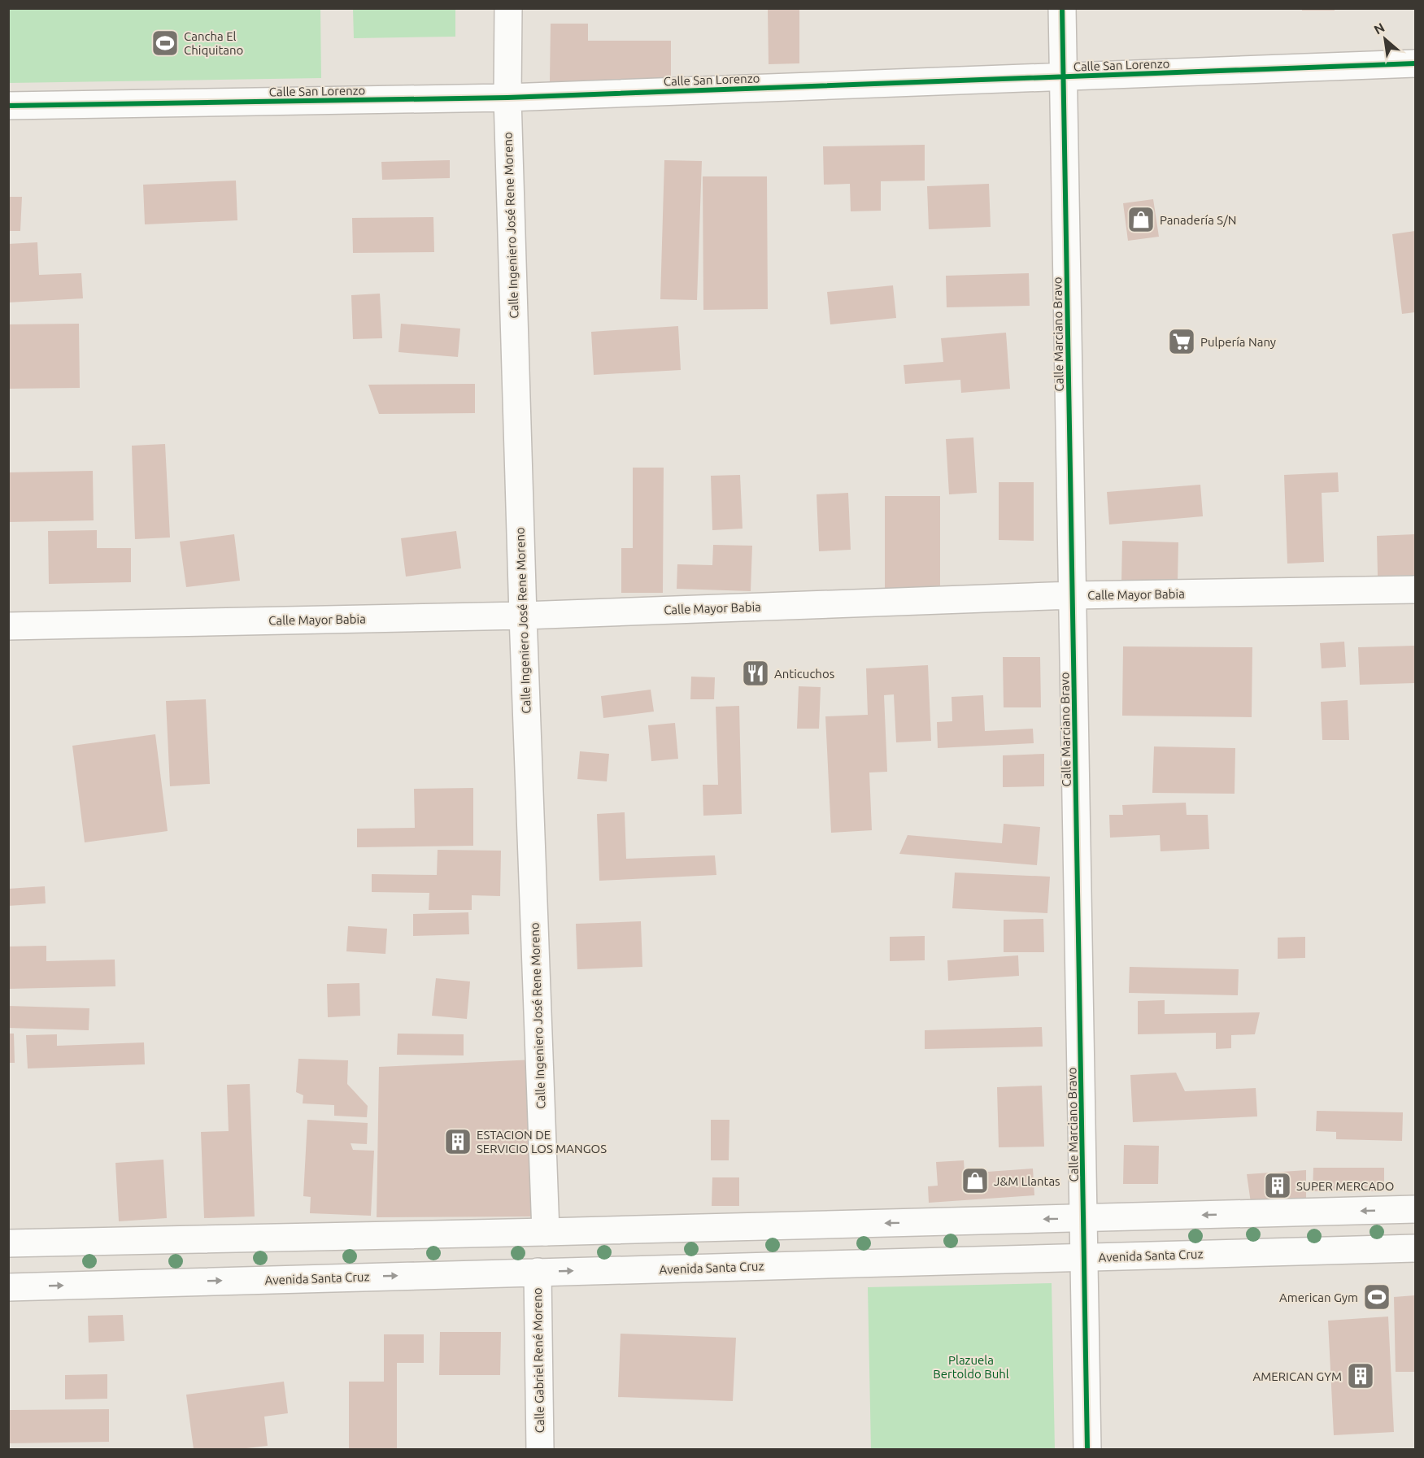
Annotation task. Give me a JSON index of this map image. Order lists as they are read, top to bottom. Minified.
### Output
{"streets":{"street":["Calle San Lorenzo","Calle Ingeniero José Rene Moreno","Calle Marciano Bravo","Calle Mayor Babia","Avenida Santa Cruz","Calle Gabriel René Moreno"]},"crossings":[["Calle San Lorenzo","Calle Ingeniero José Rene Moreno"],["Calle San Lorenzo","Calle Marciano Bravo"],["Calle Ingeniero José Rene Moreno","Calle Mayor Babia"],["Calle Marciano Bravo","Calle Mayor Babia"],["Calle Marciano Bravo","Avenida Santa Cruz"],["Avenida Santa Cruz","Calle Gabriel René Moreno"]],"parks":["Plazuela Bertoldo Buhl"],"places":{"sports":["Cancha El Chiquitano","American Gym"],"shop":["Panadería S/N","J&M Llantas"],"supermarket":["Pulpería Nany"],"restaurant":["Anticuchos"],"building":["ESTACION DE SERVICIO LOS MANGOS","SUPER MERCADO","AMERICAN GYM"]},"north":"top left"}
